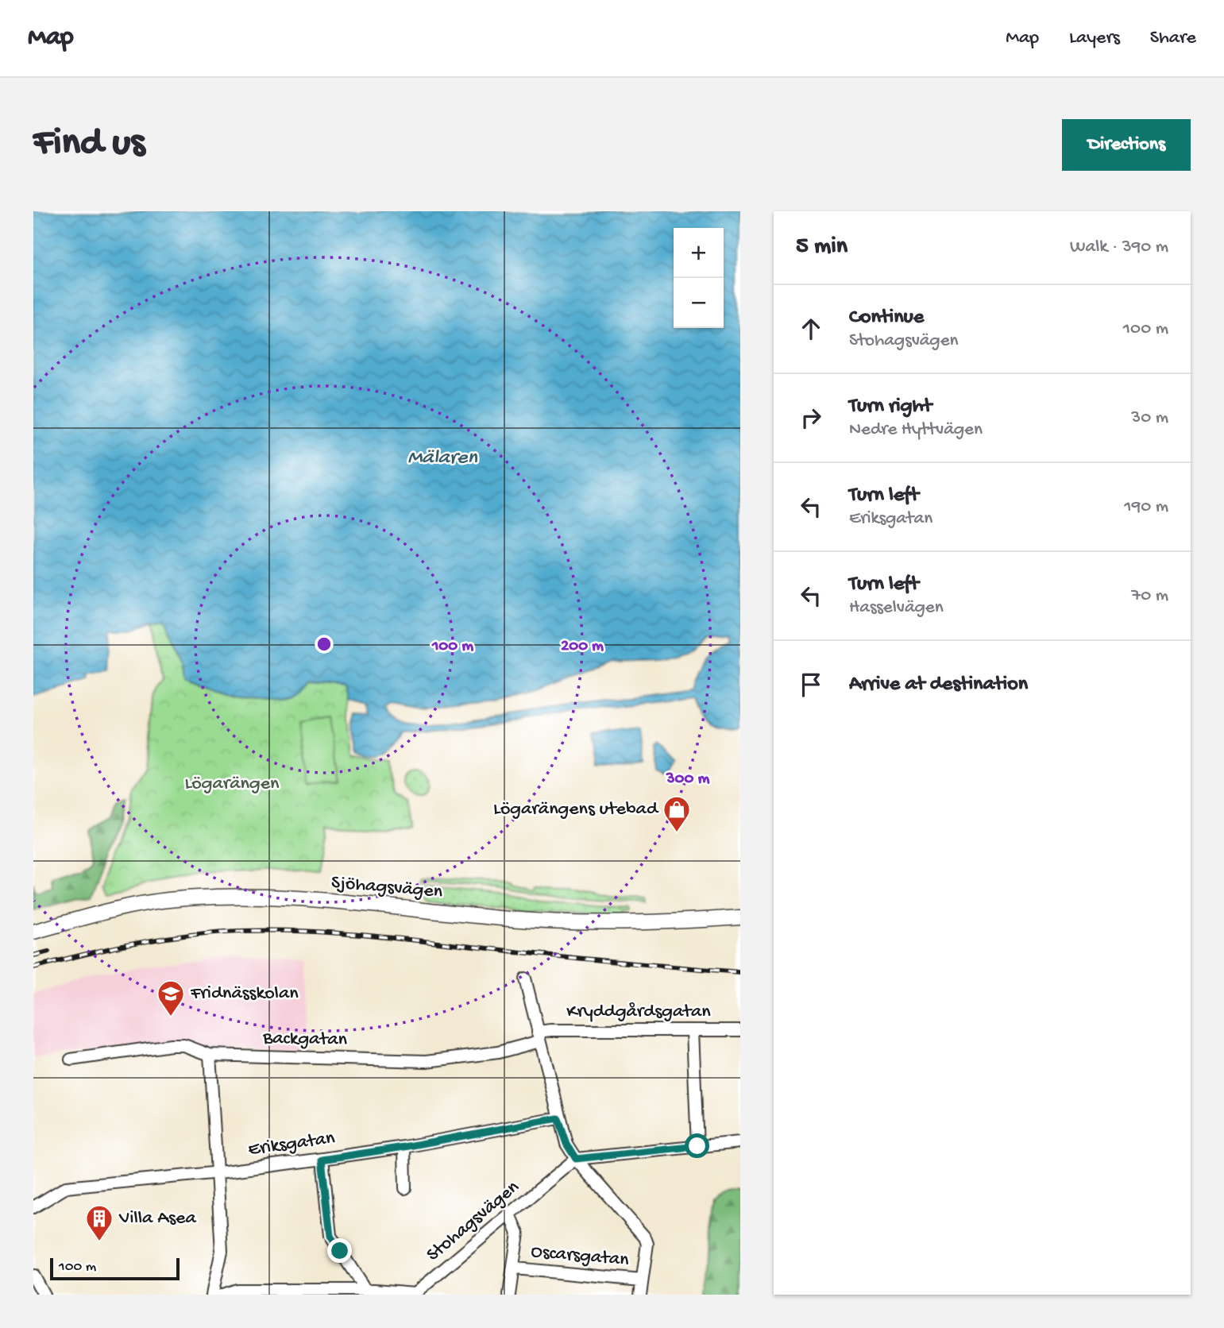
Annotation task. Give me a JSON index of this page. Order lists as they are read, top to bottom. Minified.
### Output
{"streets":{"main road":["Sjöhagsvägen"],"street":["Kryddgårdsgatan","Backgatan","Eriksgatan","Stohagsvägen","Oscarsgatan"]},"crossings":[["Kryddgårdsgatan","Backgatan"]],"water":["Mälaren"],"parks":["Lögarängen"],"places":{"shop":["Lögarängens utebad"],"school or university":["Fridnässkolan"],"building":["Villa Asea"]},"scale_bar":"100 m","page":{"header":"Map","nav":["Map","Layers","Share"],"buttons":"Directions","title":"Find us","heading":["5 min","Walk · 390 m"],"map_buttons":["+","−"],"list":[["Continue","Stohagsvägen","100 m"],["Turn right","Nedre Hyttvägen","30 m"],["Turn left","Eriksgatan","190 m"],["Turn left","Hasselvägen","70 m"],"Arrive at destination"],"scale":"100 m"},"rings":["100 m","200 m","300 m"]}
